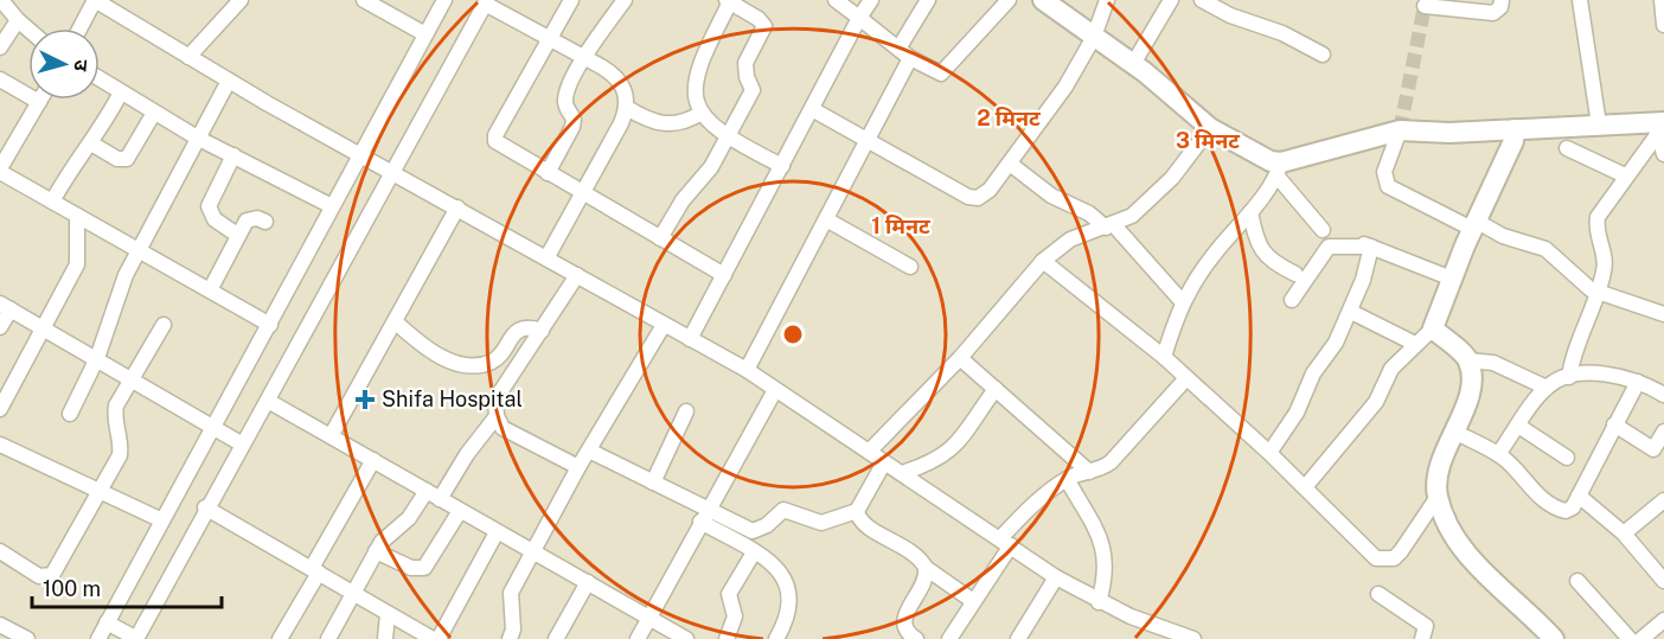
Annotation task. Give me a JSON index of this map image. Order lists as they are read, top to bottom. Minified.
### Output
{"places":{"health":["Shifa Hospital"]},"scale_bar":"100 m","north":"right","rings":["2 मिनट","3 मिनट","1 मिनट"]}
